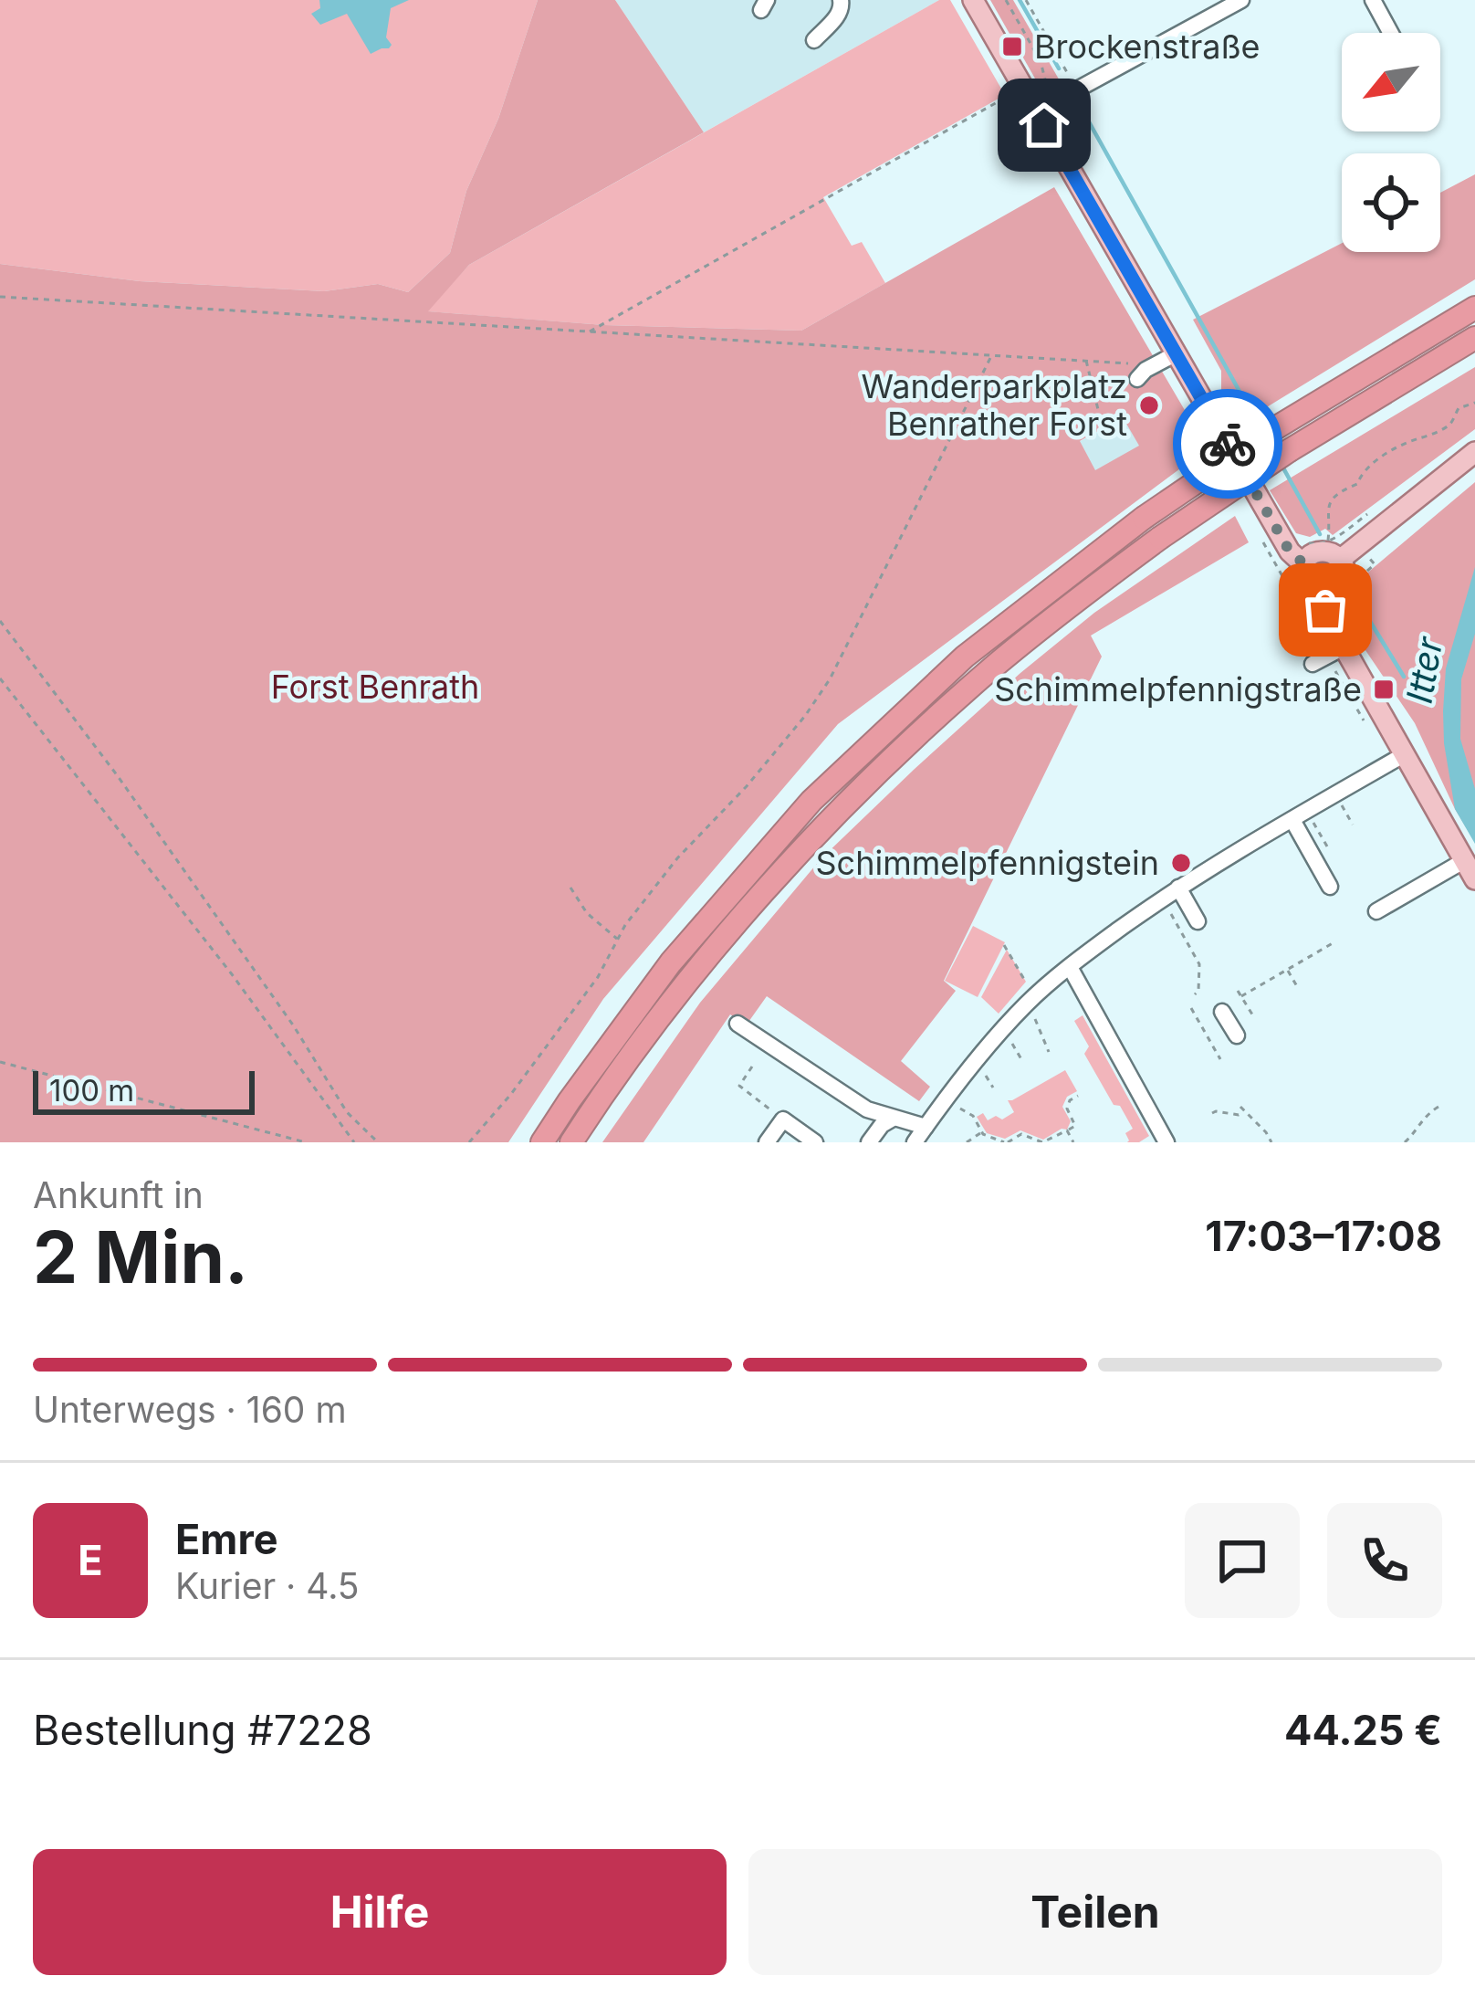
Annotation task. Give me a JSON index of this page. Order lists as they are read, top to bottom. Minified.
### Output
{"water":["Itter"],"parks":["Forst Benrath"],"places":{"transit":["Brockenstraße","Schimmelpfennigstraße"],"other":["Wanderparkplatz Benrather Forst","Schimmelpfennigstein"]},"scale_bar":"100 m","north":"bottom left","page":{"scale":"100 m","heading":["2 Min.","Ankunft in","17:03–17:08"],"panel":["Emre","Kurier · 4.5","Bestellung #7228","44.25 €"],"bar":"Unterwegs · 160 m","round":"E","buttons":["Hilfe","Teilen"]}}
